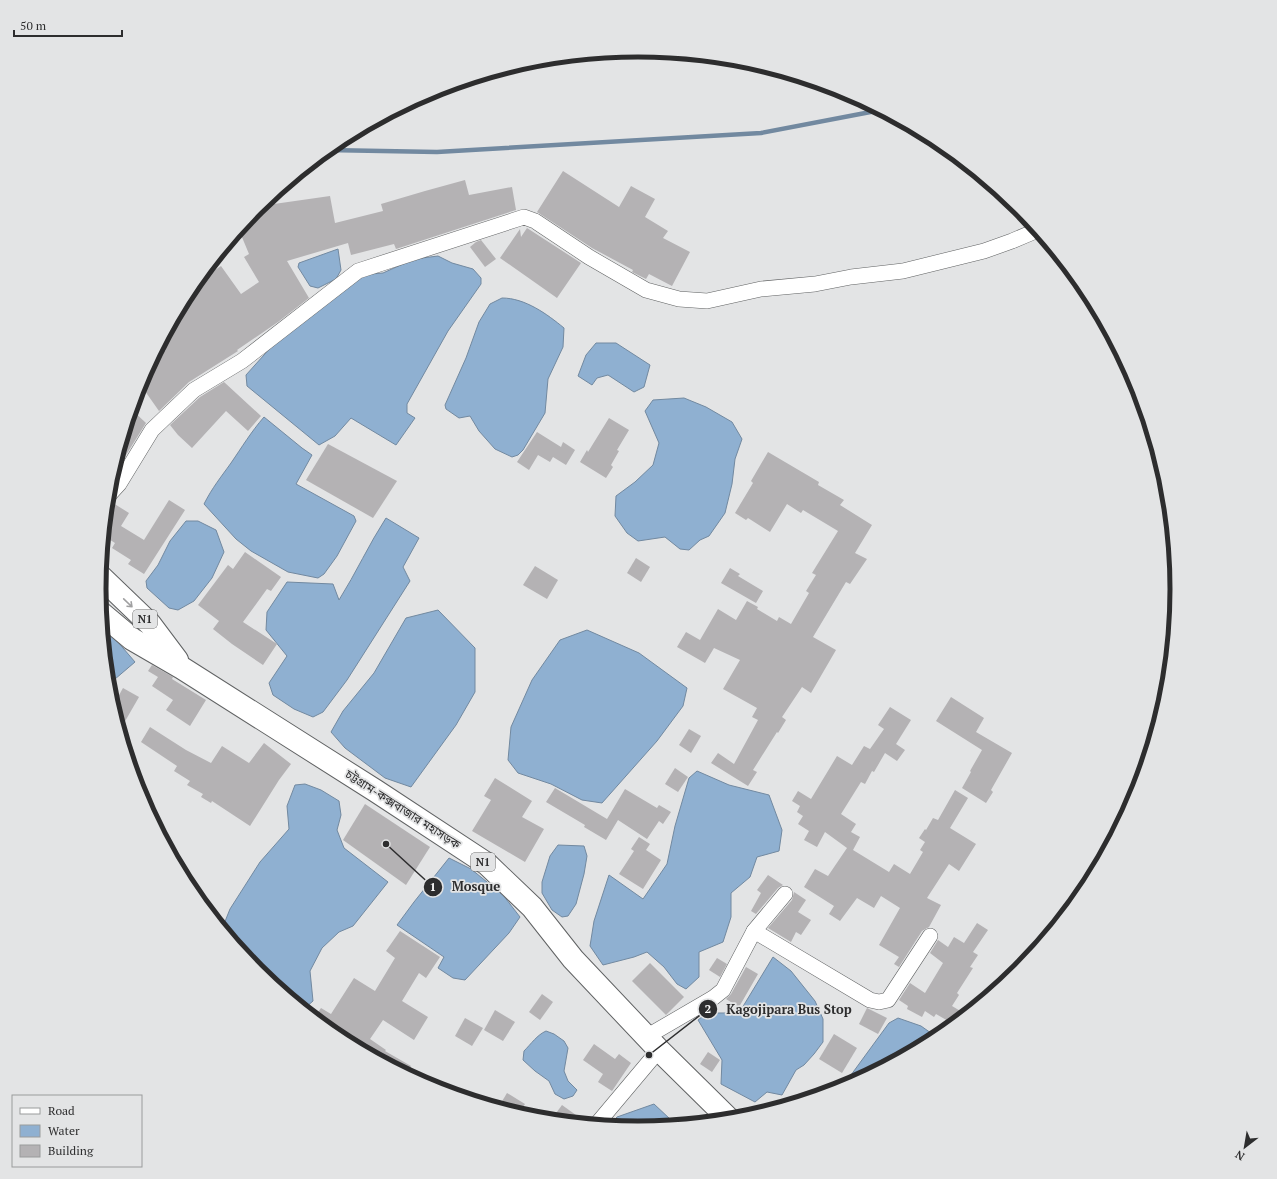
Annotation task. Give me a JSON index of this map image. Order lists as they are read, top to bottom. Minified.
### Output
{"streets":{"highway":["N1","চট্টগ্রাম-কক্সবাজার মহাসড়ক"]},"places":["Mosque","Kagojipara Bus Stop"],"legend":["Road","Water","Building"],"scale_bar":"50 m","north":"bottom left"}
